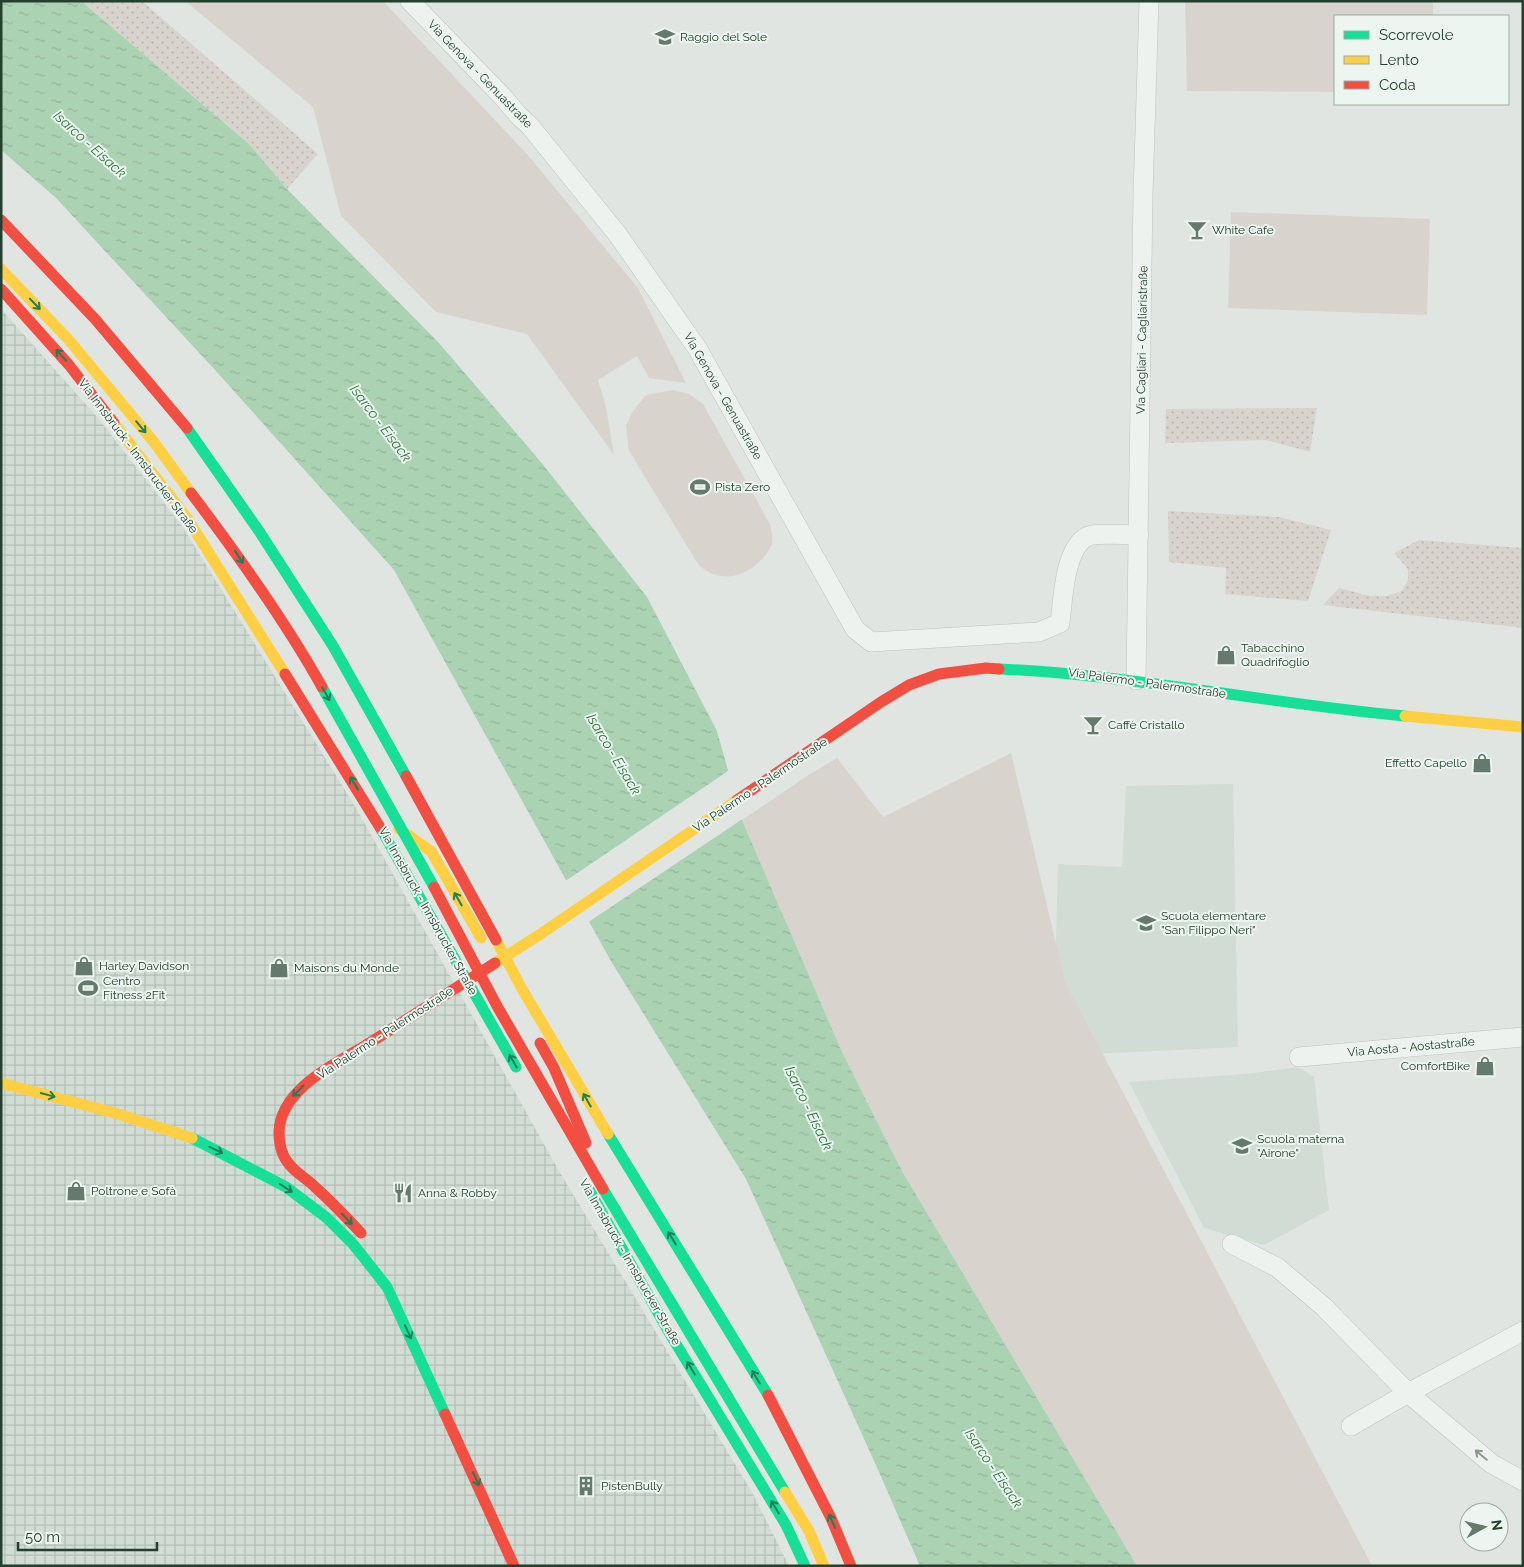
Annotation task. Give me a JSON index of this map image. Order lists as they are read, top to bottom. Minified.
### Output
{"streets":{"main road":["Via Innsbruck - Innsbrucker Straße","Via Palermo - Palermostraße"],"street":["Via Genova - Genuastraße","Via Cagliari - Cagliaristraße","Via Aosta - Aostastraße"]},"crossings":[["Via Genova - Genuastraße","Via Cagliari - Cagliaristraße"],["Via Cagliari - Cagliaristraße","Via Palermo - Palermostraße"]],"water":["Isarco - Eisack"],"places":{"school or university":["Raggio del Sole","Scuola elementare \"San Filippo Neri\"","Scuola materna \"Airone\""],"bar":["White Cafe","Caffè Cristallo"],"sports":["Pista Zero","Centro Fitness 2Fit"],"shop":["Tabacchino Quadrifoglio","Effetto Capello","Harley Davidson","Maisons du Monde","ComfortBike","Poltrone e Sofà"],"restaurant":["Anna & Robby"],"building":["PistenBully"]},"legend":["Scorrevole","Lento","Coda"],"scale_bar":"50 m","north":"right"}
